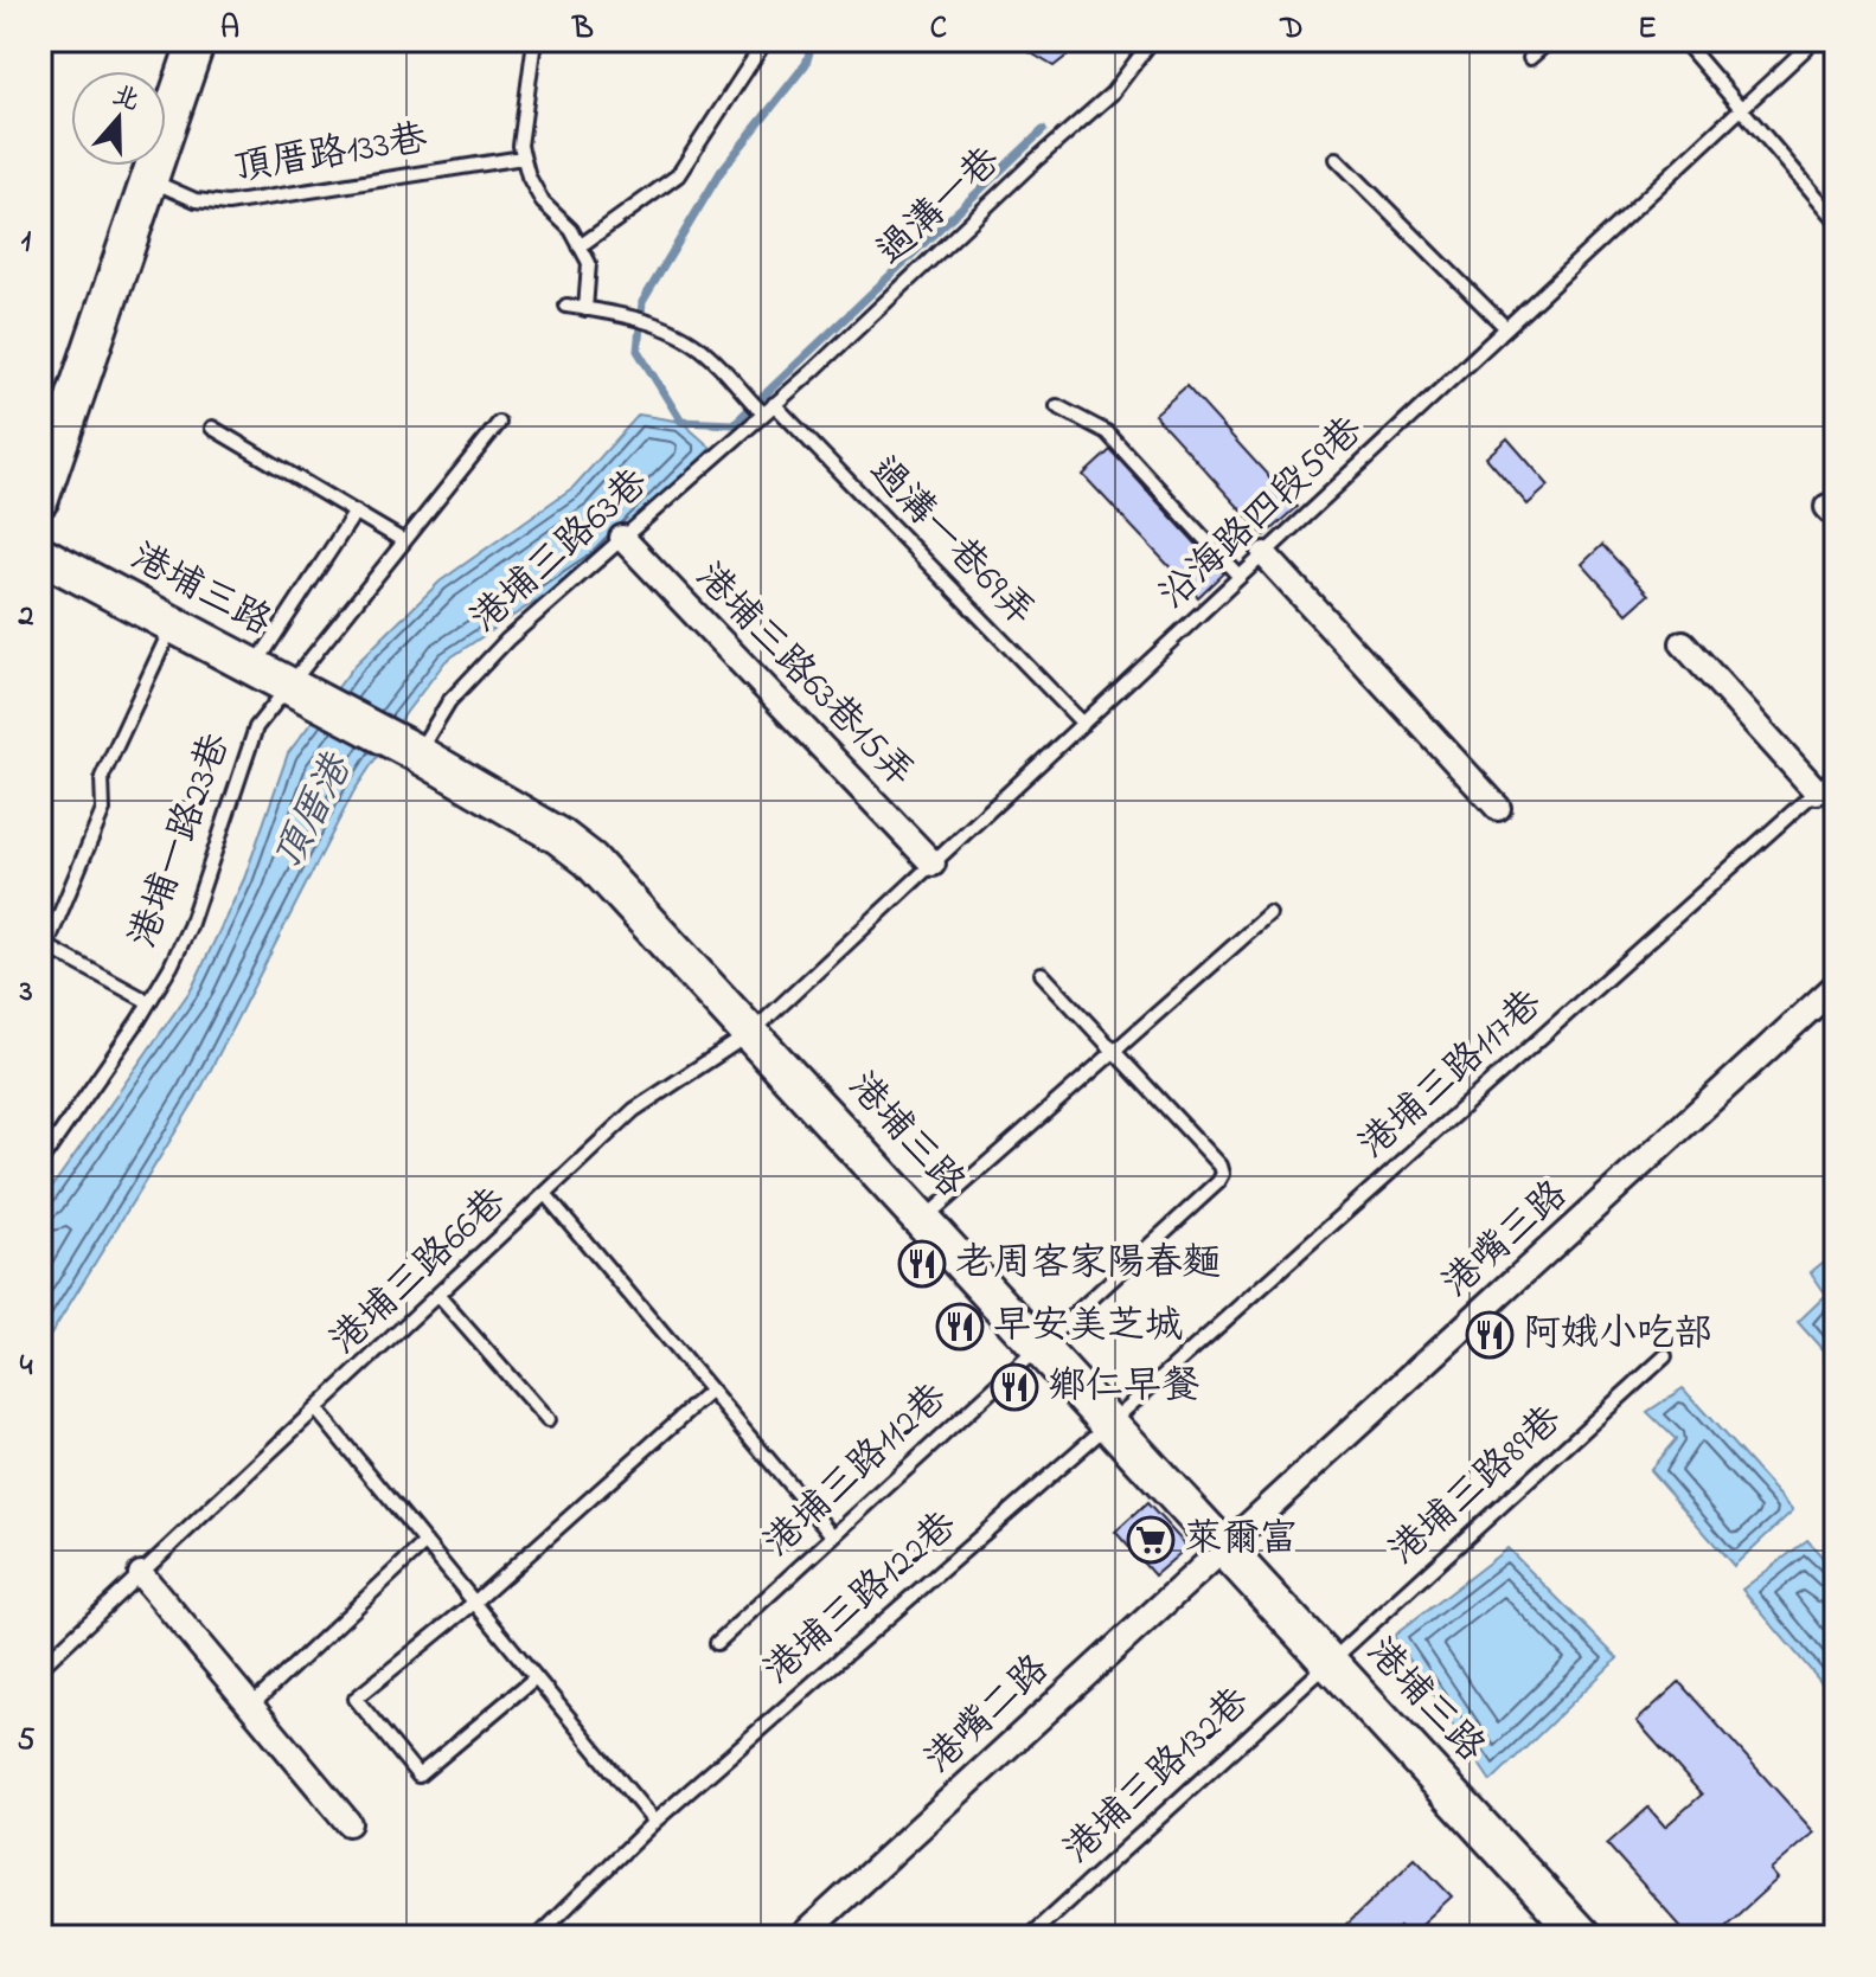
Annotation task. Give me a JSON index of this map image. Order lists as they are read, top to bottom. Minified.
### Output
{"streets":{"street":["港埔三路","港埔三路63巷15弄","港嘴三路","港嘴二路"],"lane":["頂厝路133巷","過溝一巷","沿海路四段59巷","過溝一巷69弄","港埔三路63巷","港埔一路23巷","港埔三路117巷","港埔三路66巷","港埔三路112巷","港埔三路89巷","港埔三路122巷","港埔三路132巷"]},"crossings":[["過溝一巷","過溝一巷69弄"],["過溝一巷","港埔三路63巷"],["沿海路四段59巷","過溝一巷69弄"],["沿海路四段59巷","港埔三路"],["沿海路四段59巷","港埔三路63巷15弄"],["沿海路四段59巷","港埔三路66巷"],["港埔三路63巷","港埔三路"],["港埔三路63巷","港埔三路63巷15弄"],["港埔三路","港埔一路23巷"],["港埔三路","港埔三路117巷"],["港埔三路","港嘴三路"],["港埔三路","港埔三路66巷"],["港埔三路","港埔三路112巷"],["港埔三路","港埔三路89巷"],["港埔三路","港埔三路122巷"],["港埔三路","港嘴二路"],["港埔三路","港埔三路132巷"],["港埔三路117巷","港埔三路122巷"],["港嘴三路","港嘴二路"],["港埔三路89巷","港埔三路132巷"]],"water":["頂厝港"],"places":{"restaurant":["老周客家陽春麵","早安美芝城","阿娥小吃部","鄉仁早餐"],"supermarket":["萊爾富"]},"north":"top","grid":{"columns":["A","B","C","D","E"],"rows":["1","2","3","4","5"]}}
